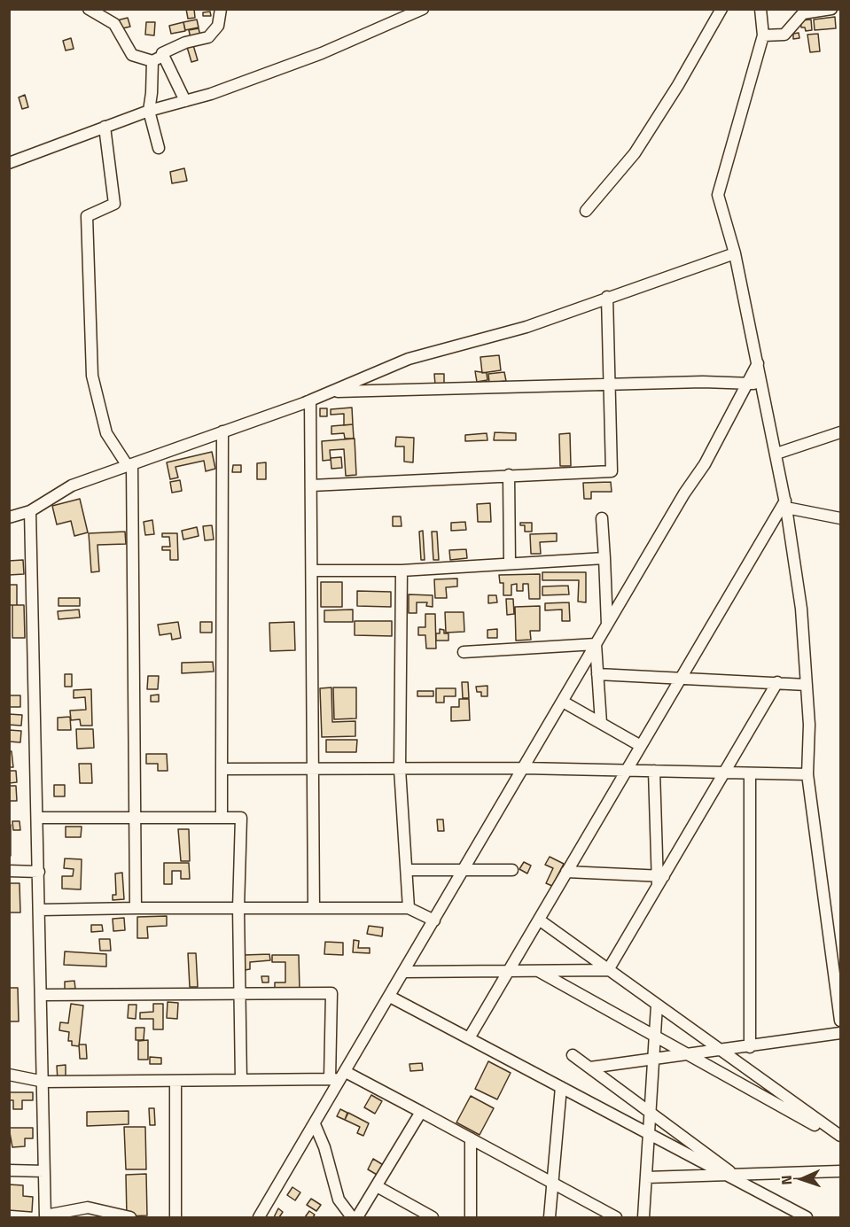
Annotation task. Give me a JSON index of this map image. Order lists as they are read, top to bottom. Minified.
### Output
{"north":"left"}
